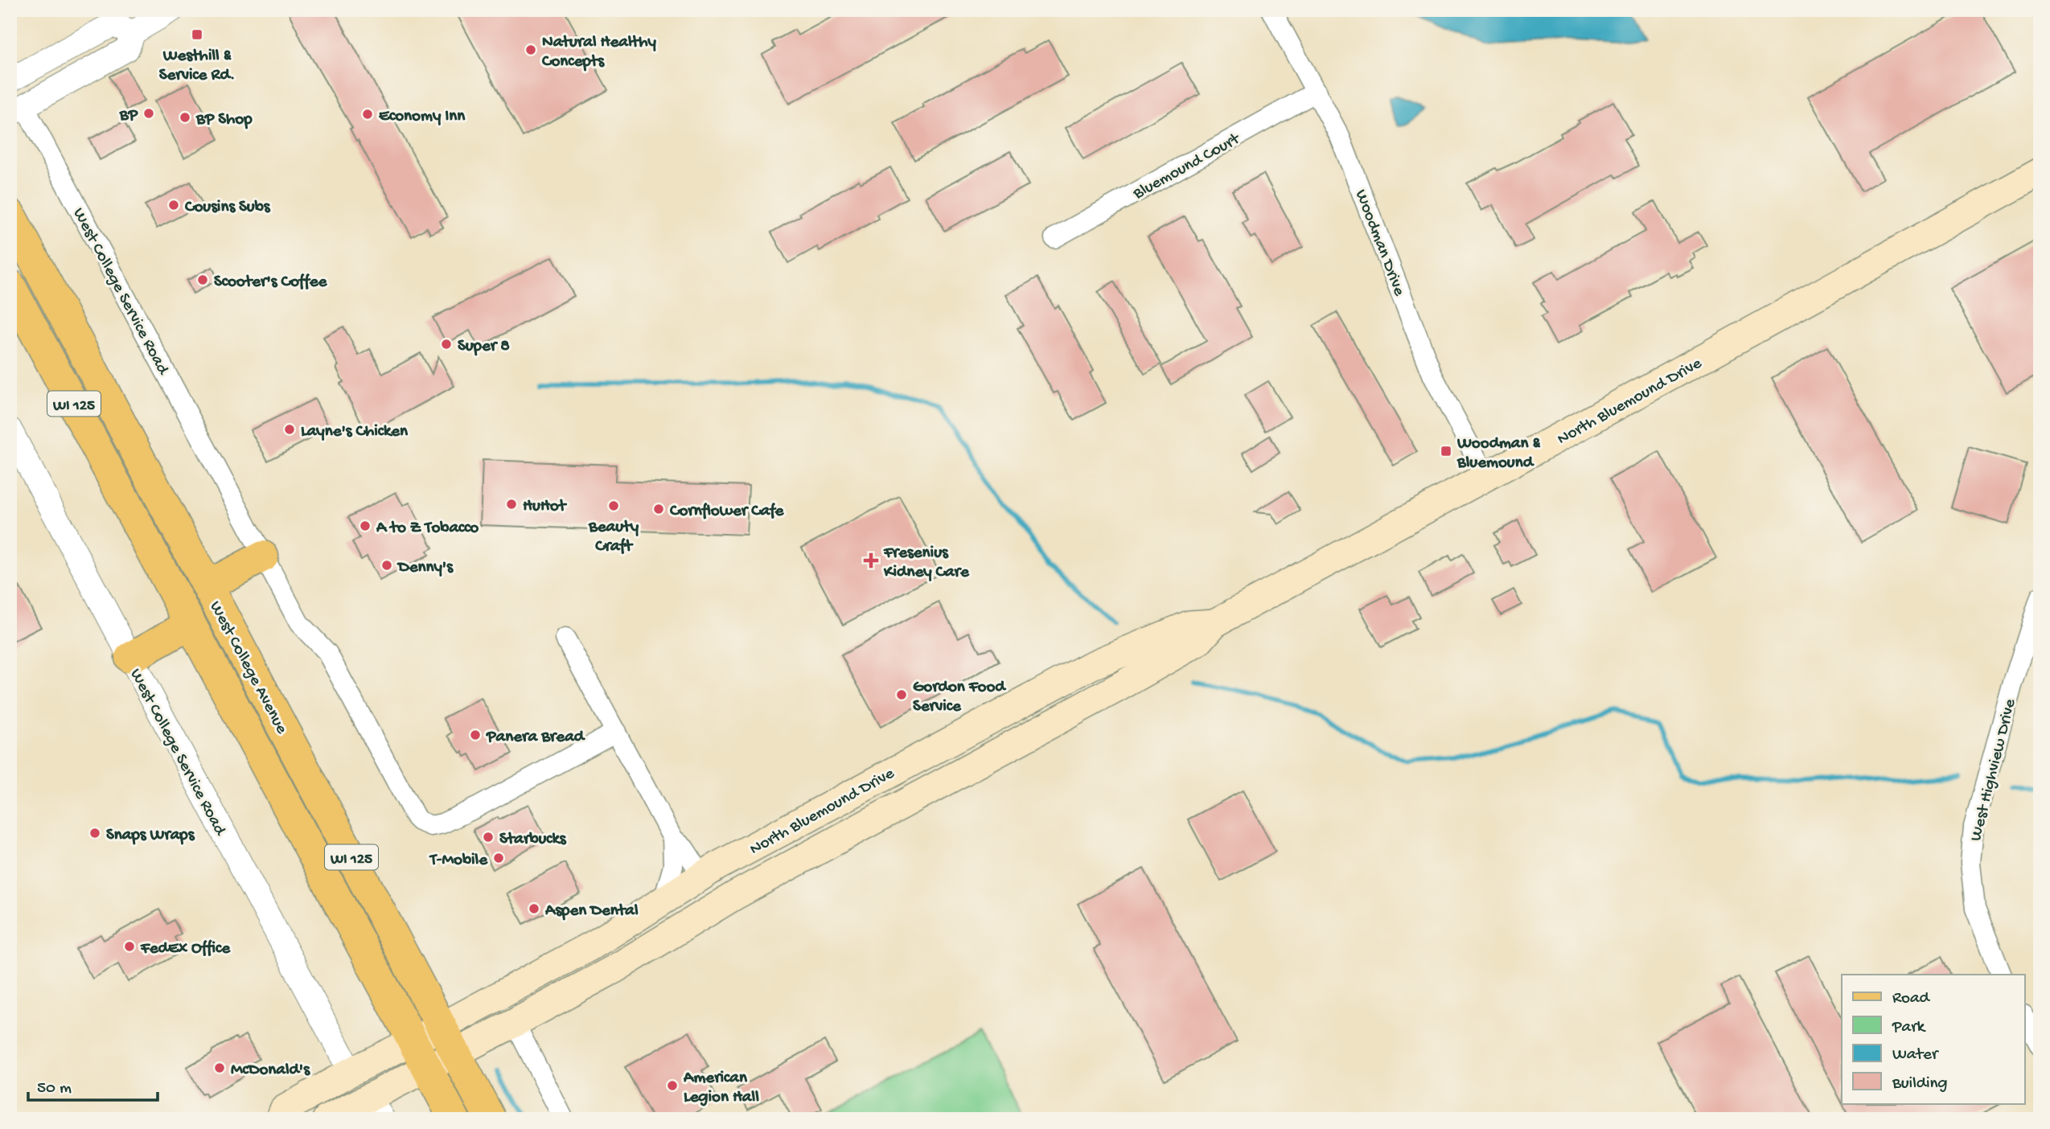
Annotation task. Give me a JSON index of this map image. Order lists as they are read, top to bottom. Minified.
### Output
{"streets":{"main road":["North Bluemound Drive","WI 125","West College Avenue"],"street":["Bluemound Court","Woodman Drive","West College Service Road","West Highview Drive"]},"crossings":[["Bluemound Court","Woodman Drive"],["Woodman Drive","North Bluemound Drive"],["North Bluemound Drive","West College Avenue"]],"places":{"transit":["Westhill & Service Rd.","Woodman & Bluemound"],"other":["Natural Healthy Concepts","BP","Economy Inn","BP Shop","Cousins Subs","Scooter's Coffee","Super 8","Layne's Chicken","HuHot","Beauty Craft","Cornflower Cafe","A to Z Tobacco","Denny's","Gordon Food Service","Panera Bread","Snaps Wraps","Starbucks","T-Mobile","Aspen Dental","FedEx Office","McDonald's","American Legion Hall"],"health":["Fresenius Kidney Care"]},"legend":["Road","Park","Water","Building"],"scale_bar":"50 m"}
